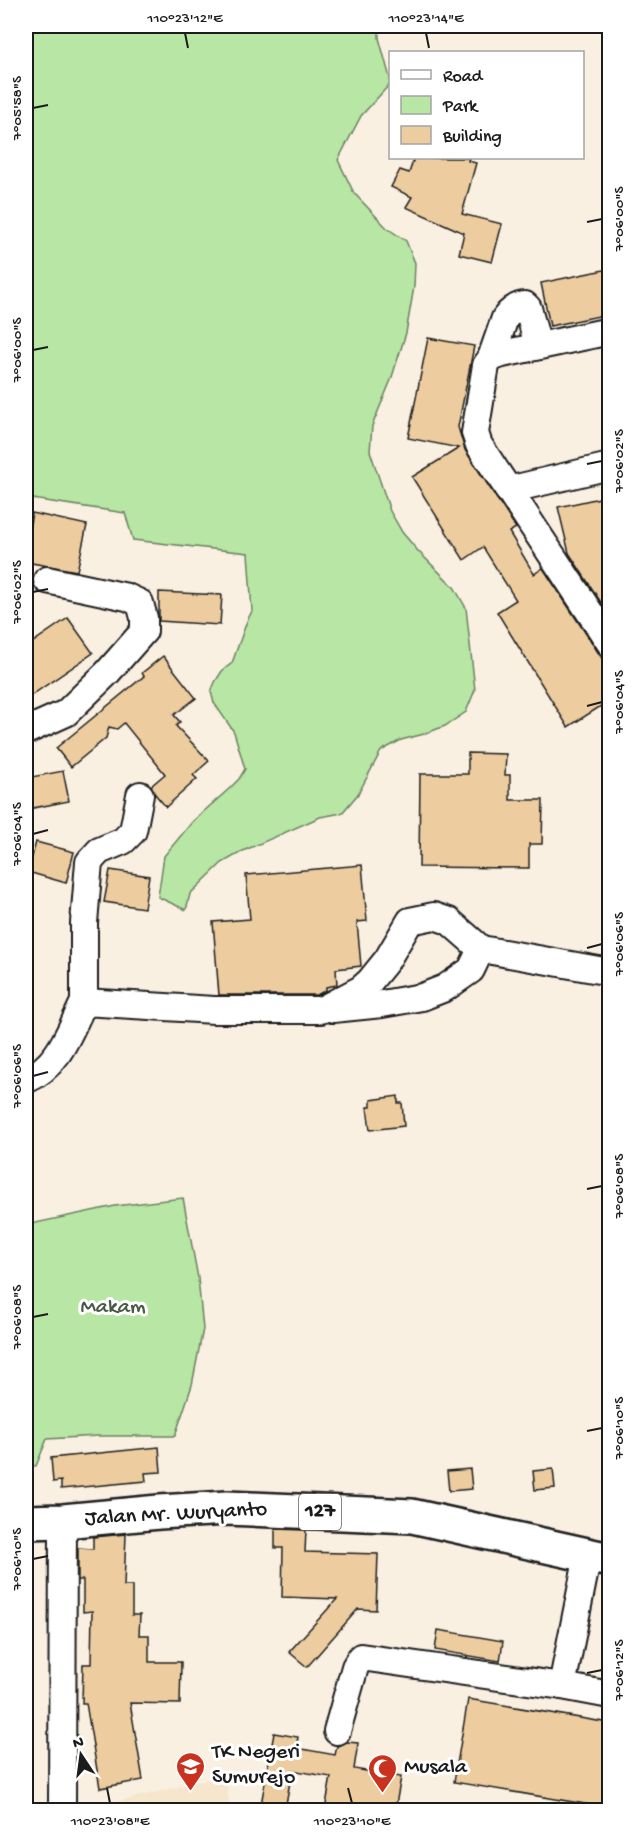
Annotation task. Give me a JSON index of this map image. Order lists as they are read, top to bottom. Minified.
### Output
{"streets":{"main road":["127","Jalan Mr. Wuryanto"]},"parks":["Makam"],"places":{"school or university":["TK Negeri Sumurejo"],"mosque":["Musala"]},"legend":["Road","Park","Building"],"north":"top","coordinates":["110°23'12\"E","110°23'14\"E","7°05'58\"S","7°06'00\"S","7°06'02\"S","7°06'04\"S","7°06'06\"S","7°06'08\"S","7°06'10\"S","7°06'12\"S","110°23'08\"E","110°23'10\"E"]}
